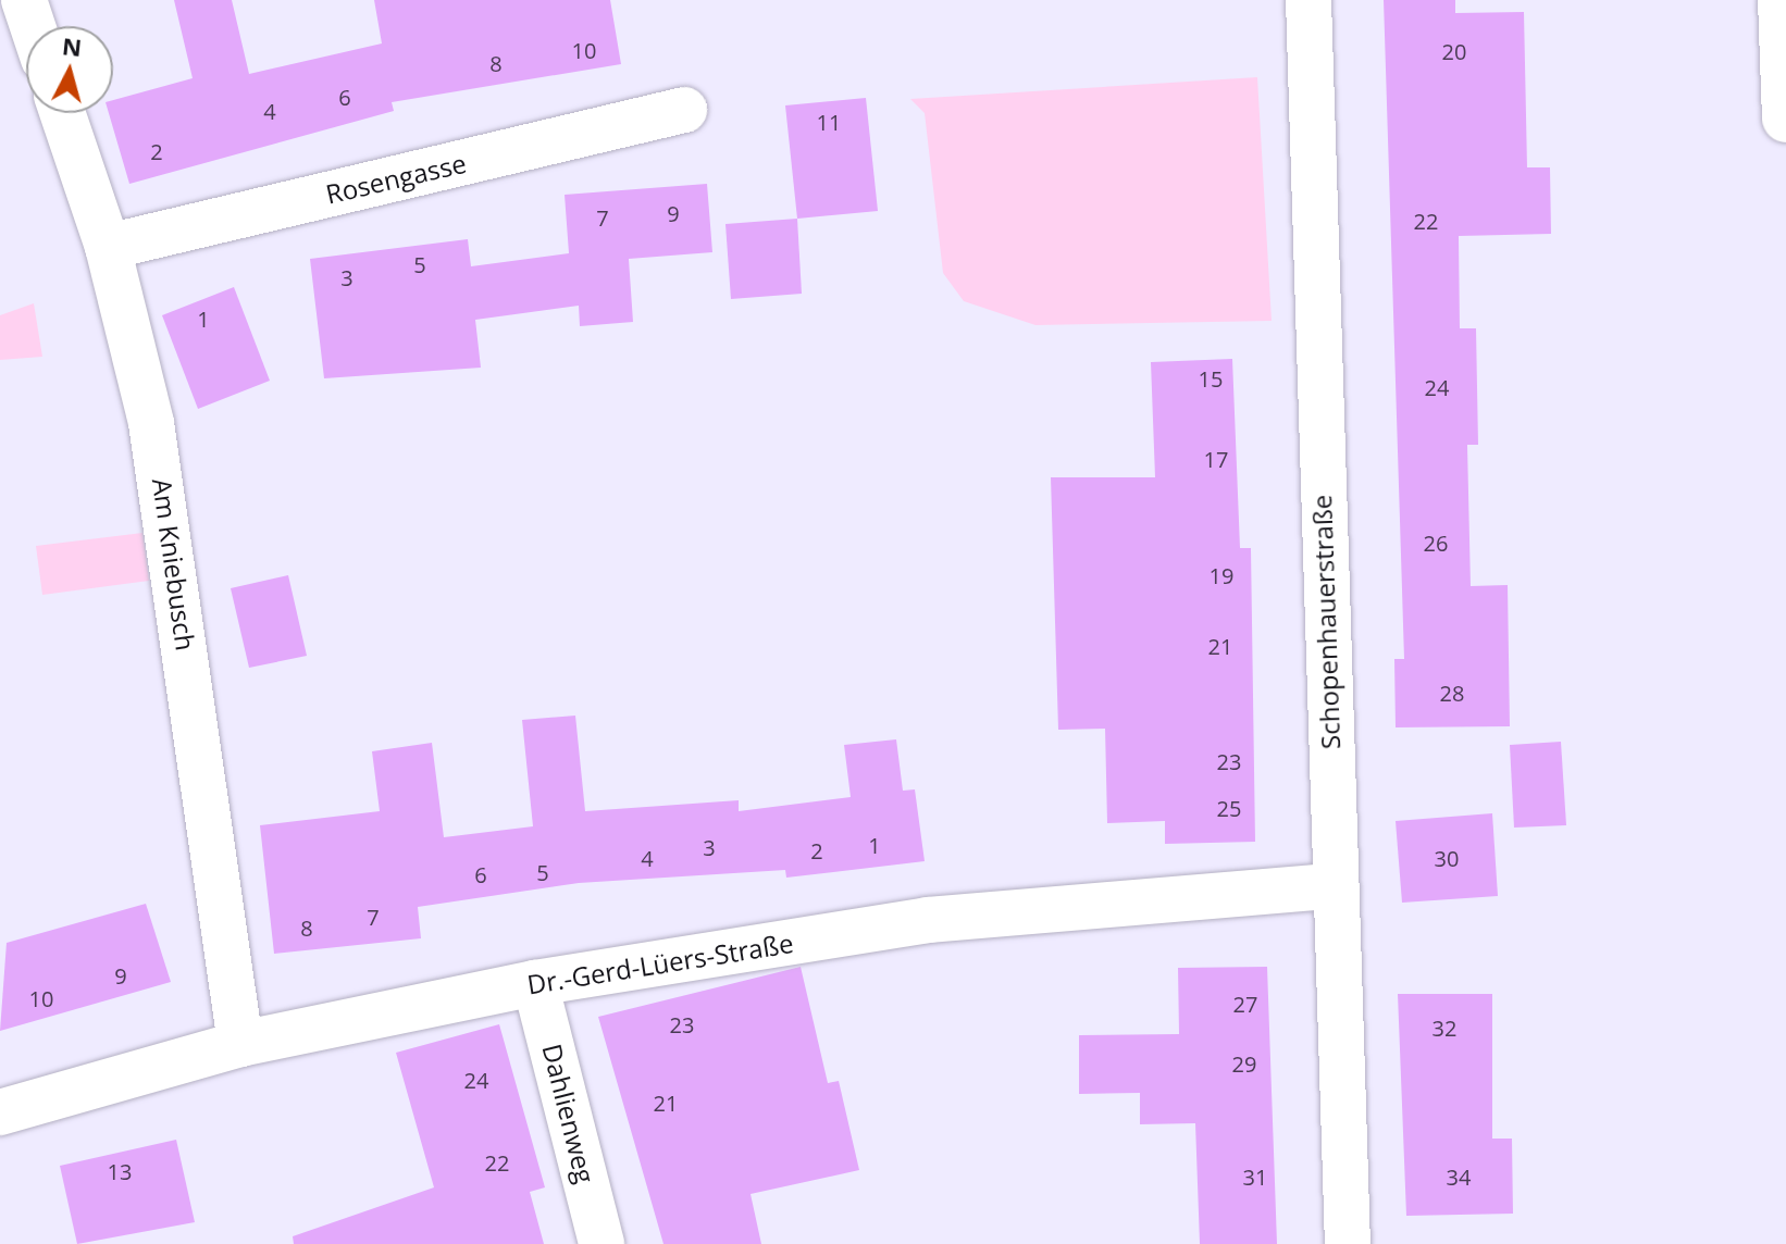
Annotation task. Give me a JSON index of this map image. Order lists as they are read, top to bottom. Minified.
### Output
{"streets":{"street":["Rosengasse","Am Kniebusch","Schopenhauerstraße","Dr.-Gerd-Lüers-Straße","Dahlienweg"]},"crossings":[["Rosengasse","Am Kniebusch"],["Am Kniebusch","Dr.-Gerd-Lüers-Straße"],["Schopenhauerstraße","Dr.-Gerd-Lüers-Straße"],["Dr.-Gerd-Lüers-Straße","Dahlienweg"]],"house_numbers":["10","20","8","6","4","11","2","9","7","22","5","3","1","15","24","17","26","19","21","28","23","25","1","3","2","4","30","5","6","7","8","9","10","27","23","32","29","24","21","22","13","31","34"],"north":"top"}
